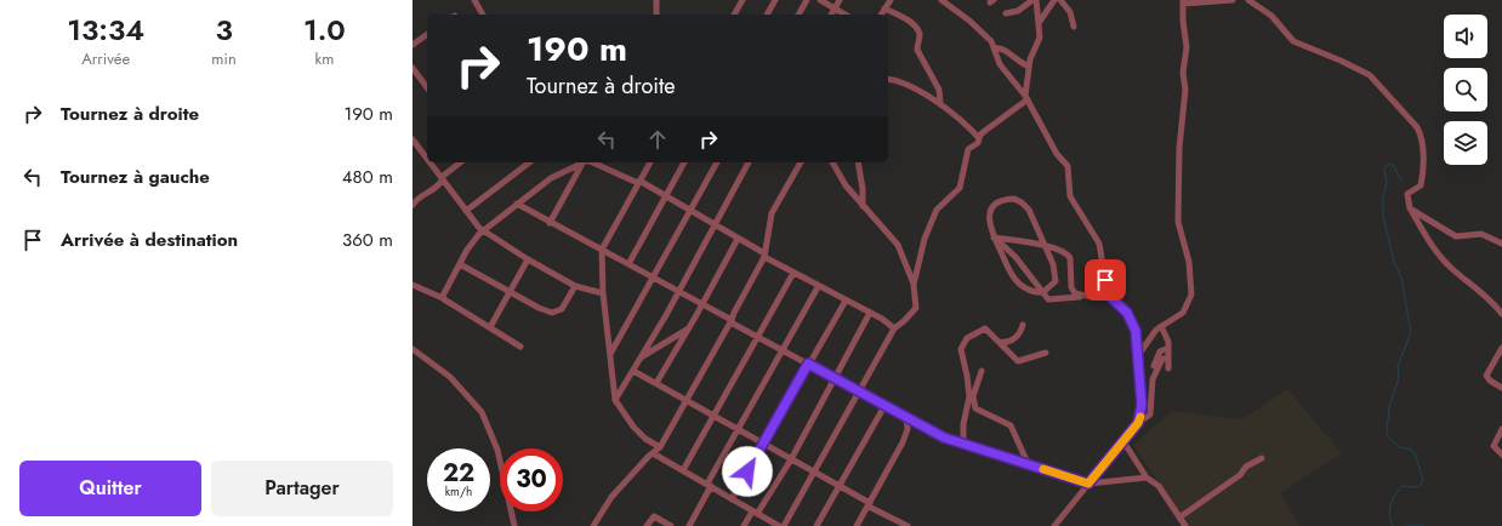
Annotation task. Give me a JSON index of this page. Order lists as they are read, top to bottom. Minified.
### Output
{"page":{"eta":["13:34","Arrivée","3","min","1.0","km"],"turn":["190 m","Tournez à droite"],"list":[{"name":"Tournez à droite","value":"190 m"},{"name":"Tournez à gauche","value":"480 m"},{"name":"Arrivée à destination","value":"360 m"}],"speed":"22 km/h","limit":"30","buttons":["Quitter","Partager"]}}
